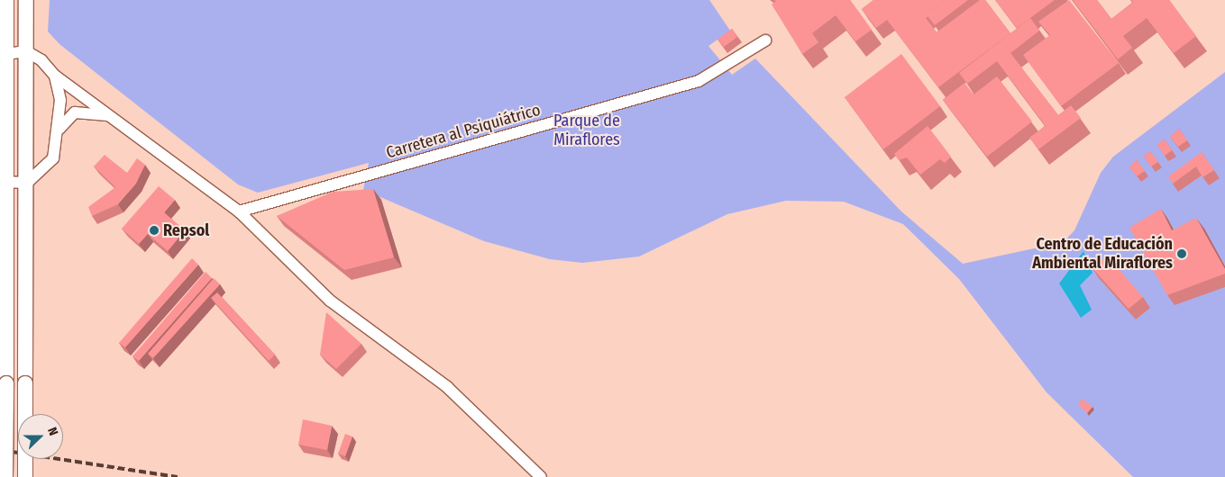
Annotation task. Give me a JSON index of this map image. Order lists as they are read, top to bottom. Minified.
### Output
{"streets":{"street":["Carretera al Psiquiátrico"]},"parks":["Parque de Miraflores"],"places":["Repsol","Centro de Educación Ambiental Miraflores"],"north":"right"}
